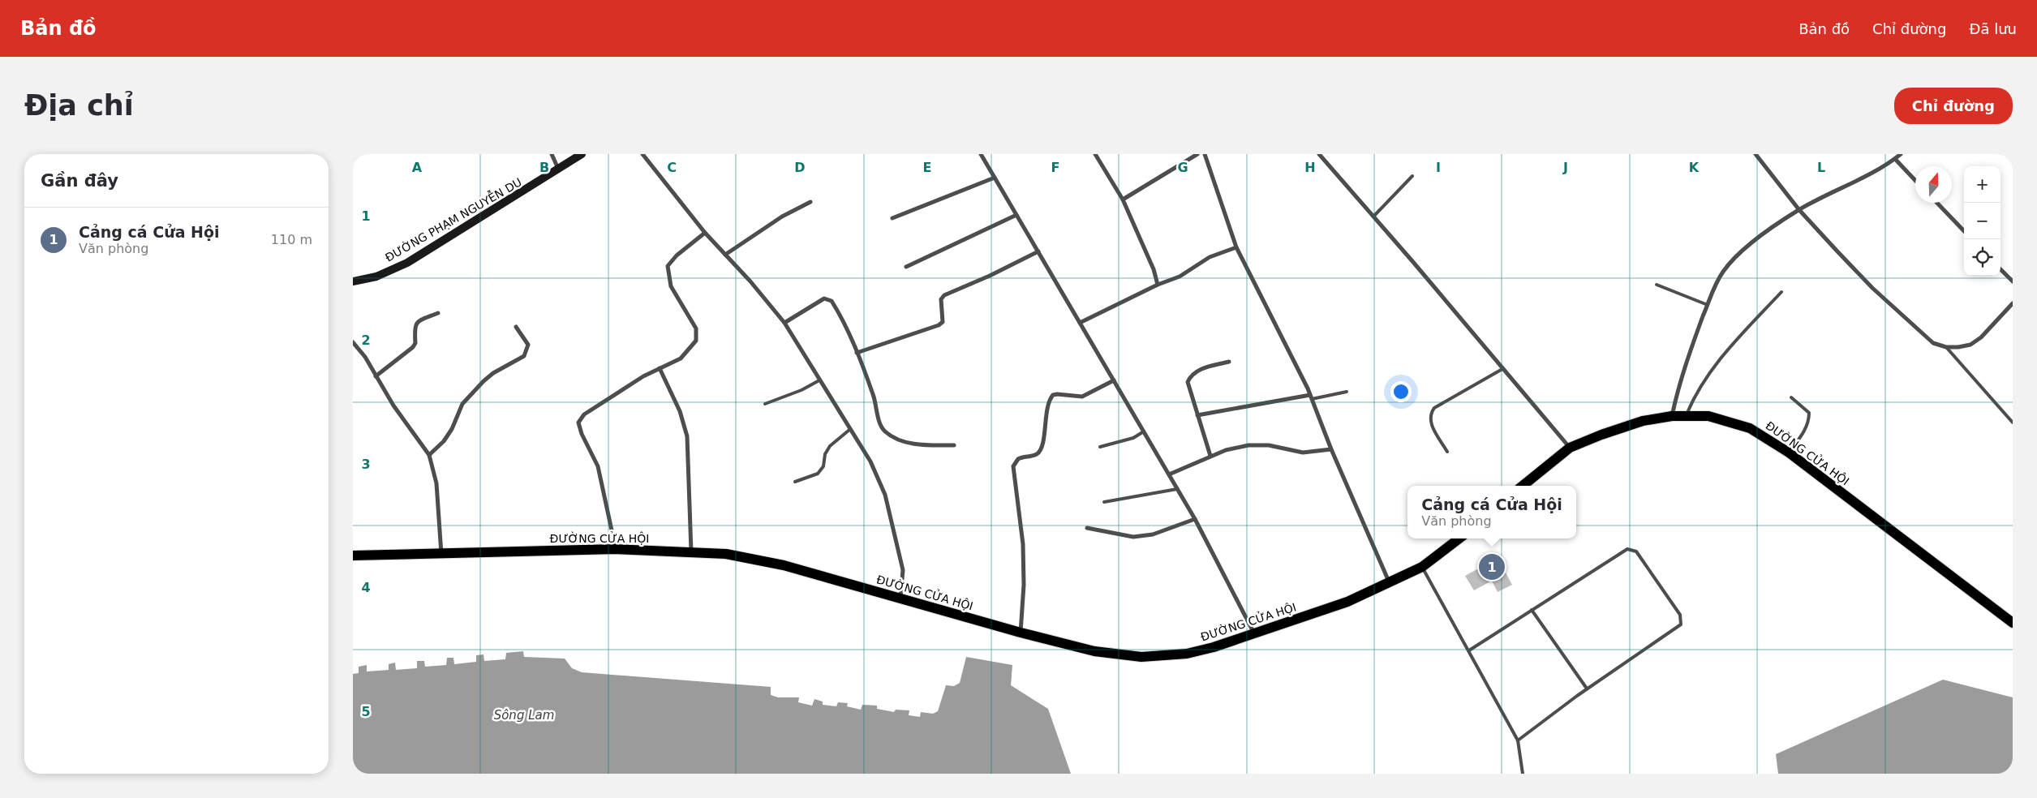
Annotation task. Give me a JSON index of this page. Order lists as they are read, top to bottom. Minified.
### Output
{"streets":{"main road":["ĐƯỜNG PHẠM NGUYỄN DU","ĐƯỜNG CỬA HỘI"]},"water":["Sông Lam"],"north":"top","page":{"header":"Bản đồ","nav":["Bản đồ","Chỉ đường","Đã lưu"],"buttons":"Chỉ đường","title":"Địa chỉ","heading":"Gần đây","map_buttons":["+","−"],"list":[{"mark":"1","name":"Cảng cá Cửa Hội","note":"Văn phòng","value":"110 m"}],"popup":["Cảng cá Cửa Hội","Văn phòng"],"pins":"1"},"grid":{"columns":["A","B","C","D","E","F","G","H","I","J","K","L"],"rows":["1","2","3","4","5"]}}
